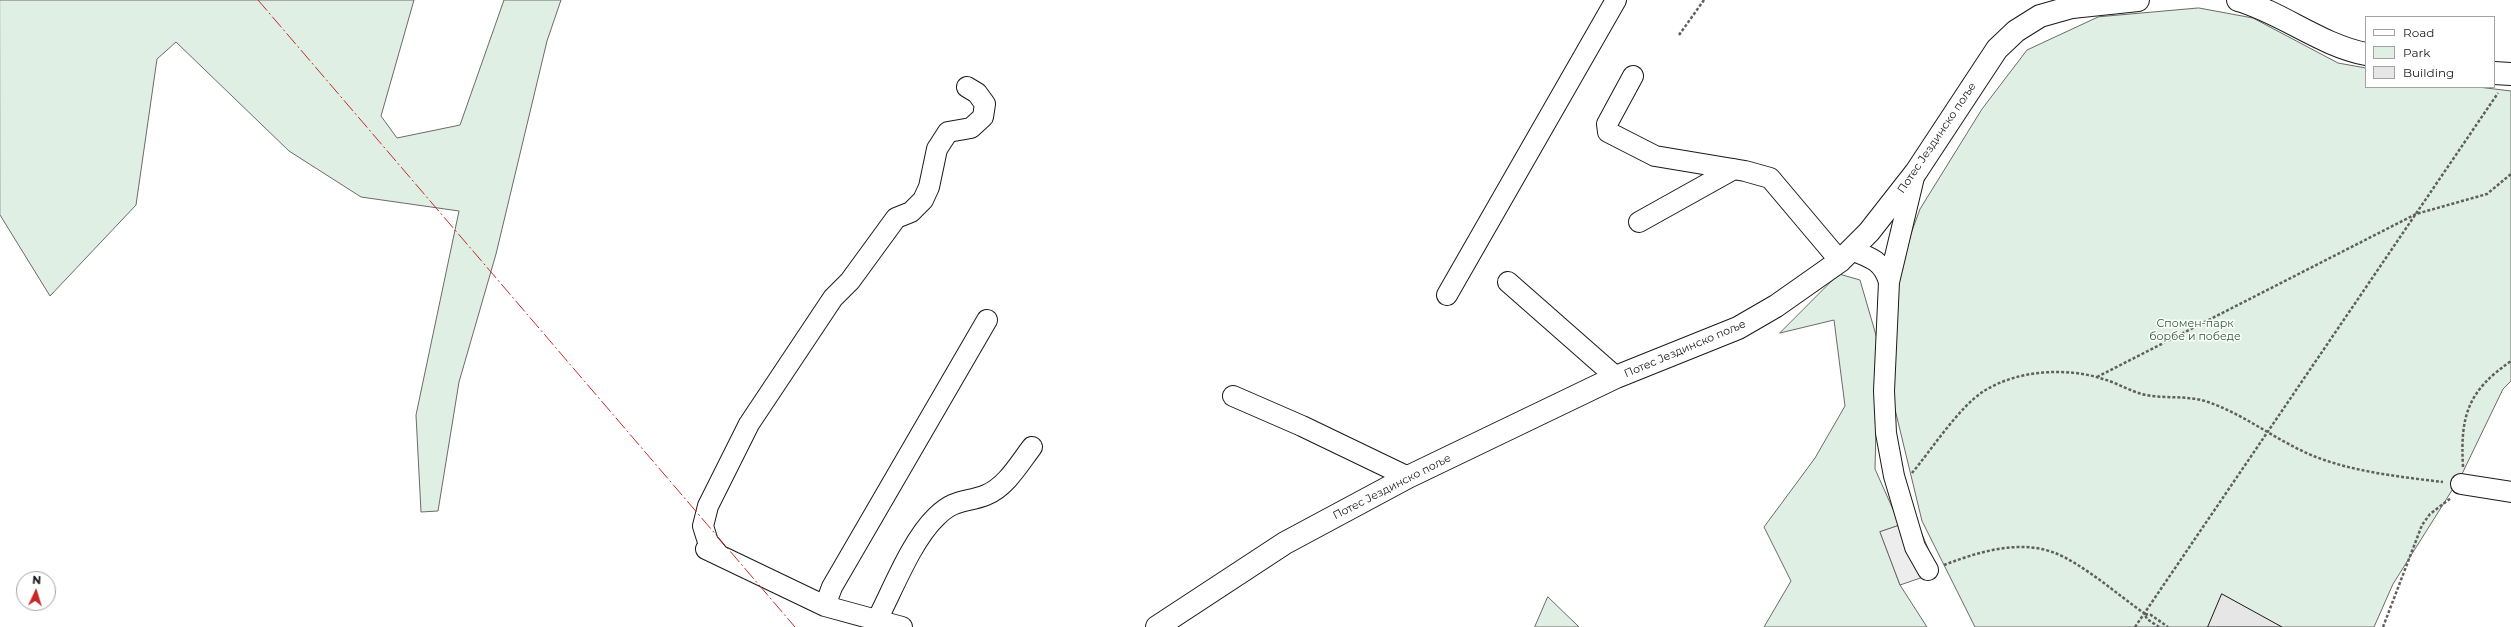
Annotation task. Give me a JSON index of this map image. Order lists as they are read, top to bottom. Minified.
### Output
{"streets":{"main road":["Потес Јездинско поље"]},"parks":["Спомен-парк борбе и победе"],"legend":["Road","Park","Building"],"north":"top"}
